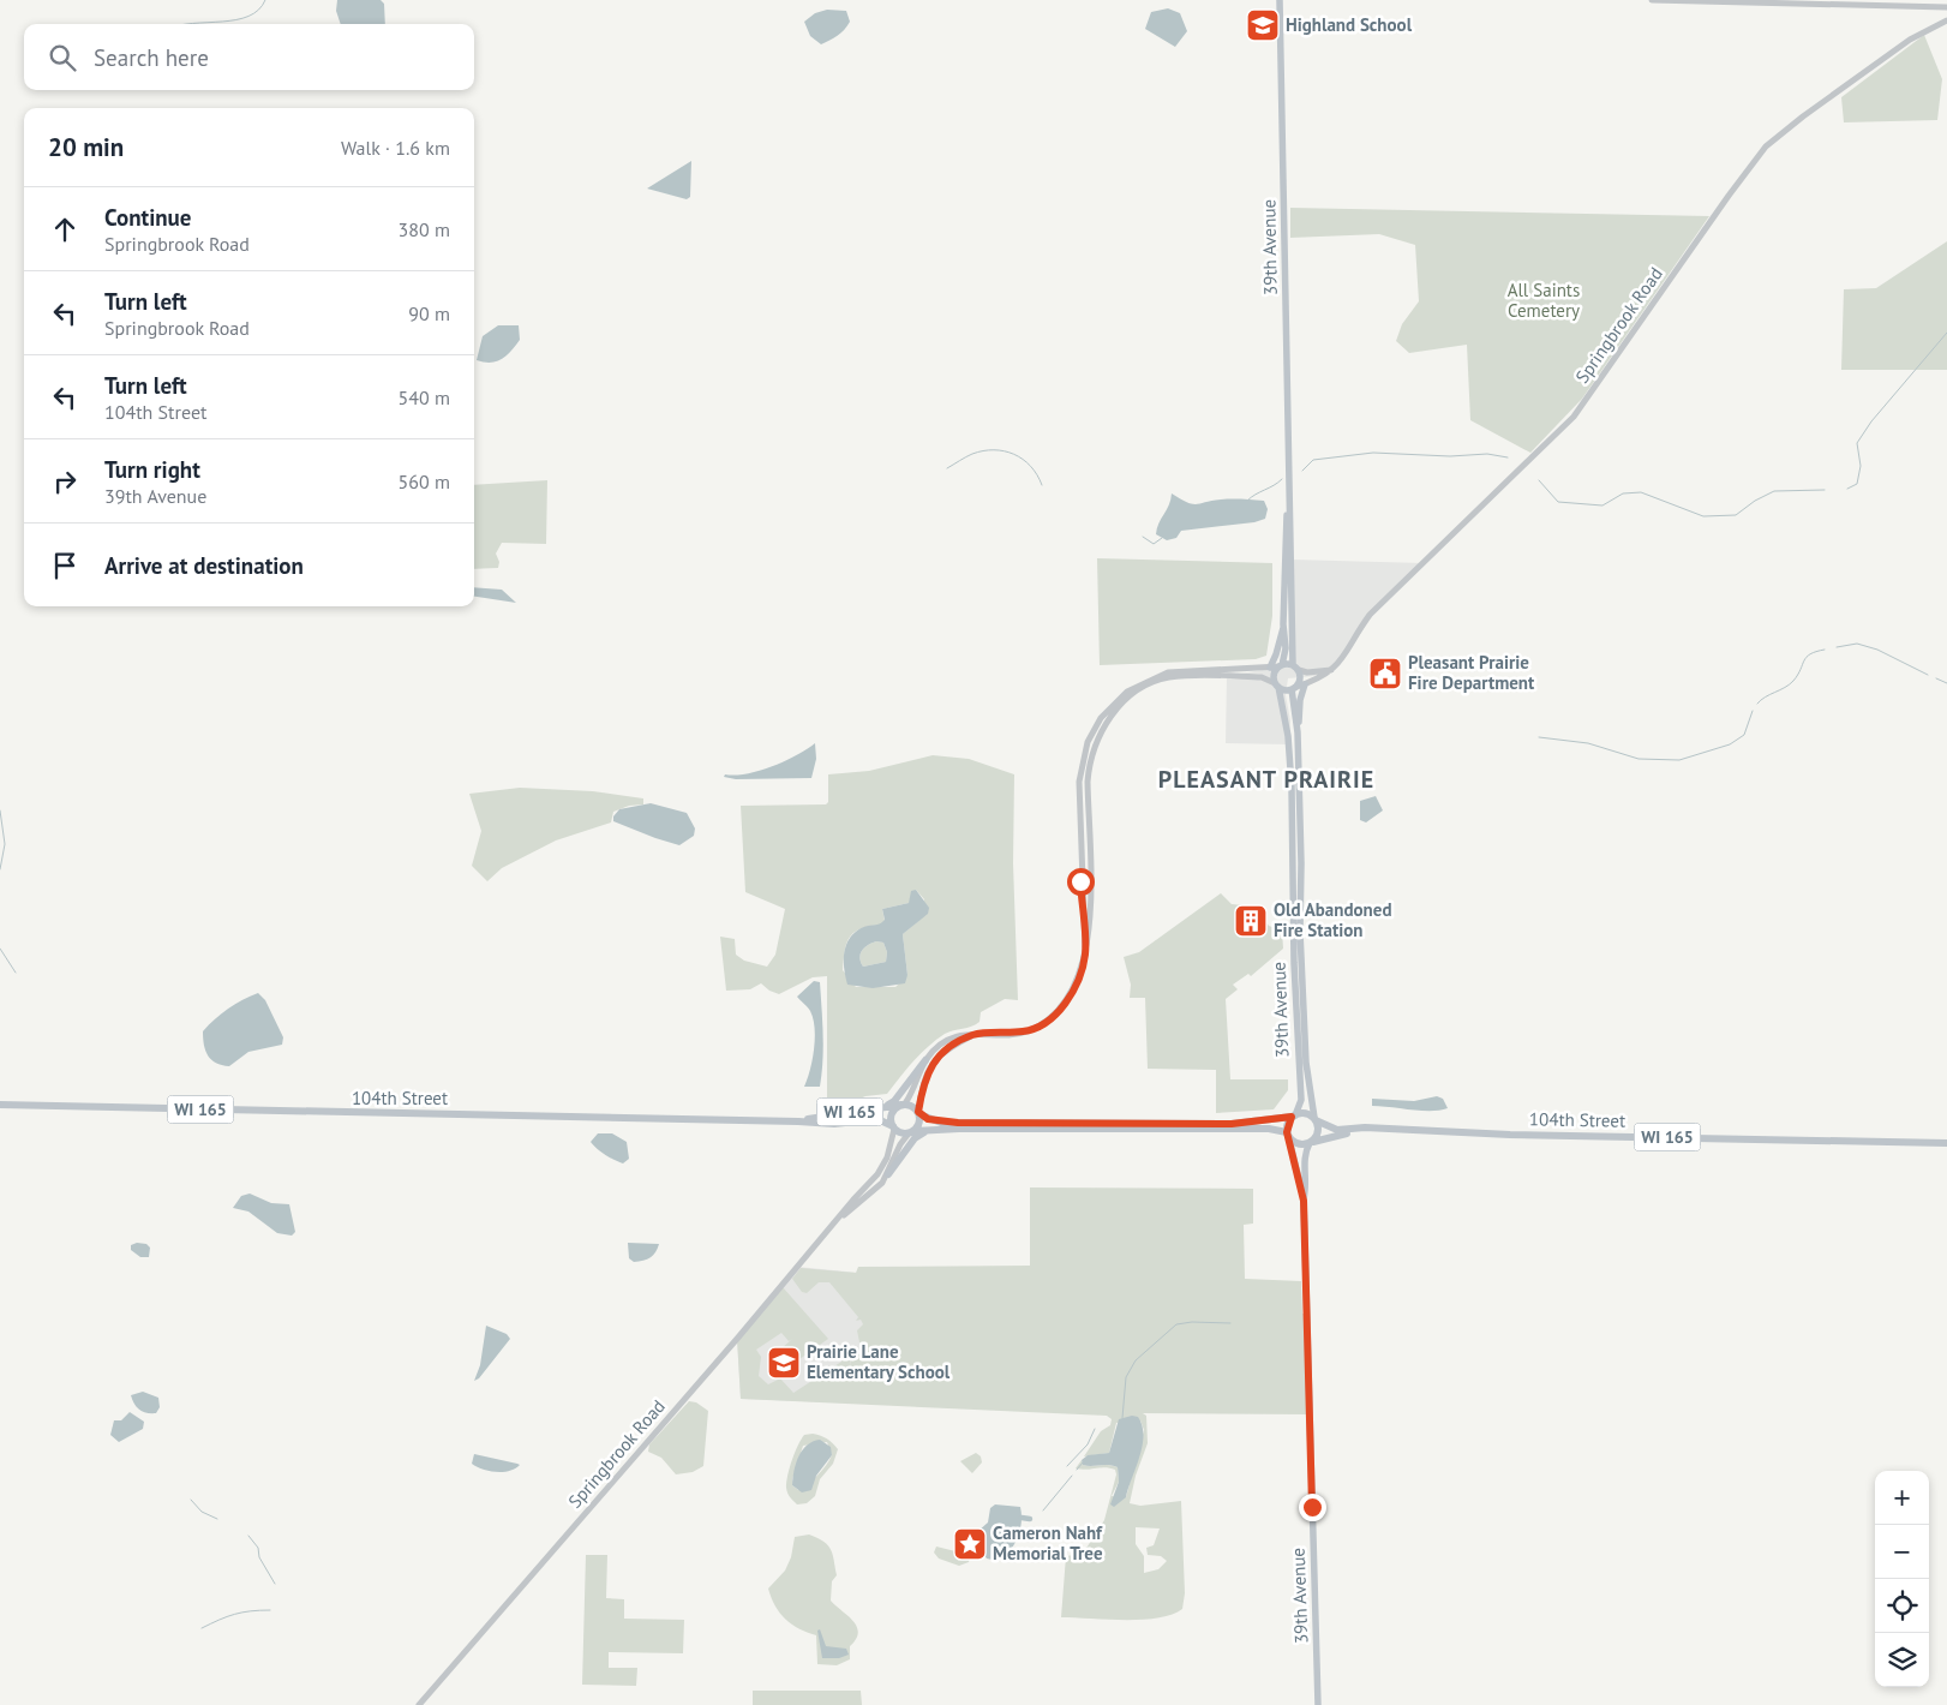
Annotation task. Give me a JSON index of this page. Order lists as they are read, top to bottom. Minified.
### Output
{"streets":{"main road":["39th Avenue","104th Street","WI 165"],"street":["Springbrook Road"]},"crossings":[["39th Avenue","Springbrook Road"],["39th Avenue","104th Street"],["39th Avenue","WI 165"],["Springbrook Road","104th Street"],["Springbrook Road","WI 165"],["104th Street","WI 165"]],"districts":["PLEASANT PRAIRIE"],"parks":["All Saints Cemetery"],"places":{"school or university":["Highland School","Prairie Lane Elementary School"],"public building":["Pleasant Prairie Fire Department"],"building":["Old Abandoned Fire Station"],"place":["Cameron Nahf Memorial Tree"]},"page":{"search":"Search here","heading":["20 min","Walk · 1.6 km"],"list":[["Continue","Springbrook Road","380 m"],["Turn left","Springbrook Road","90 m"],["Turn left","104th Street","540 m"],["Turn right","39th Avenue","560 m"],"Arrive at destination"],"map_buttons":["+","−"]}}
